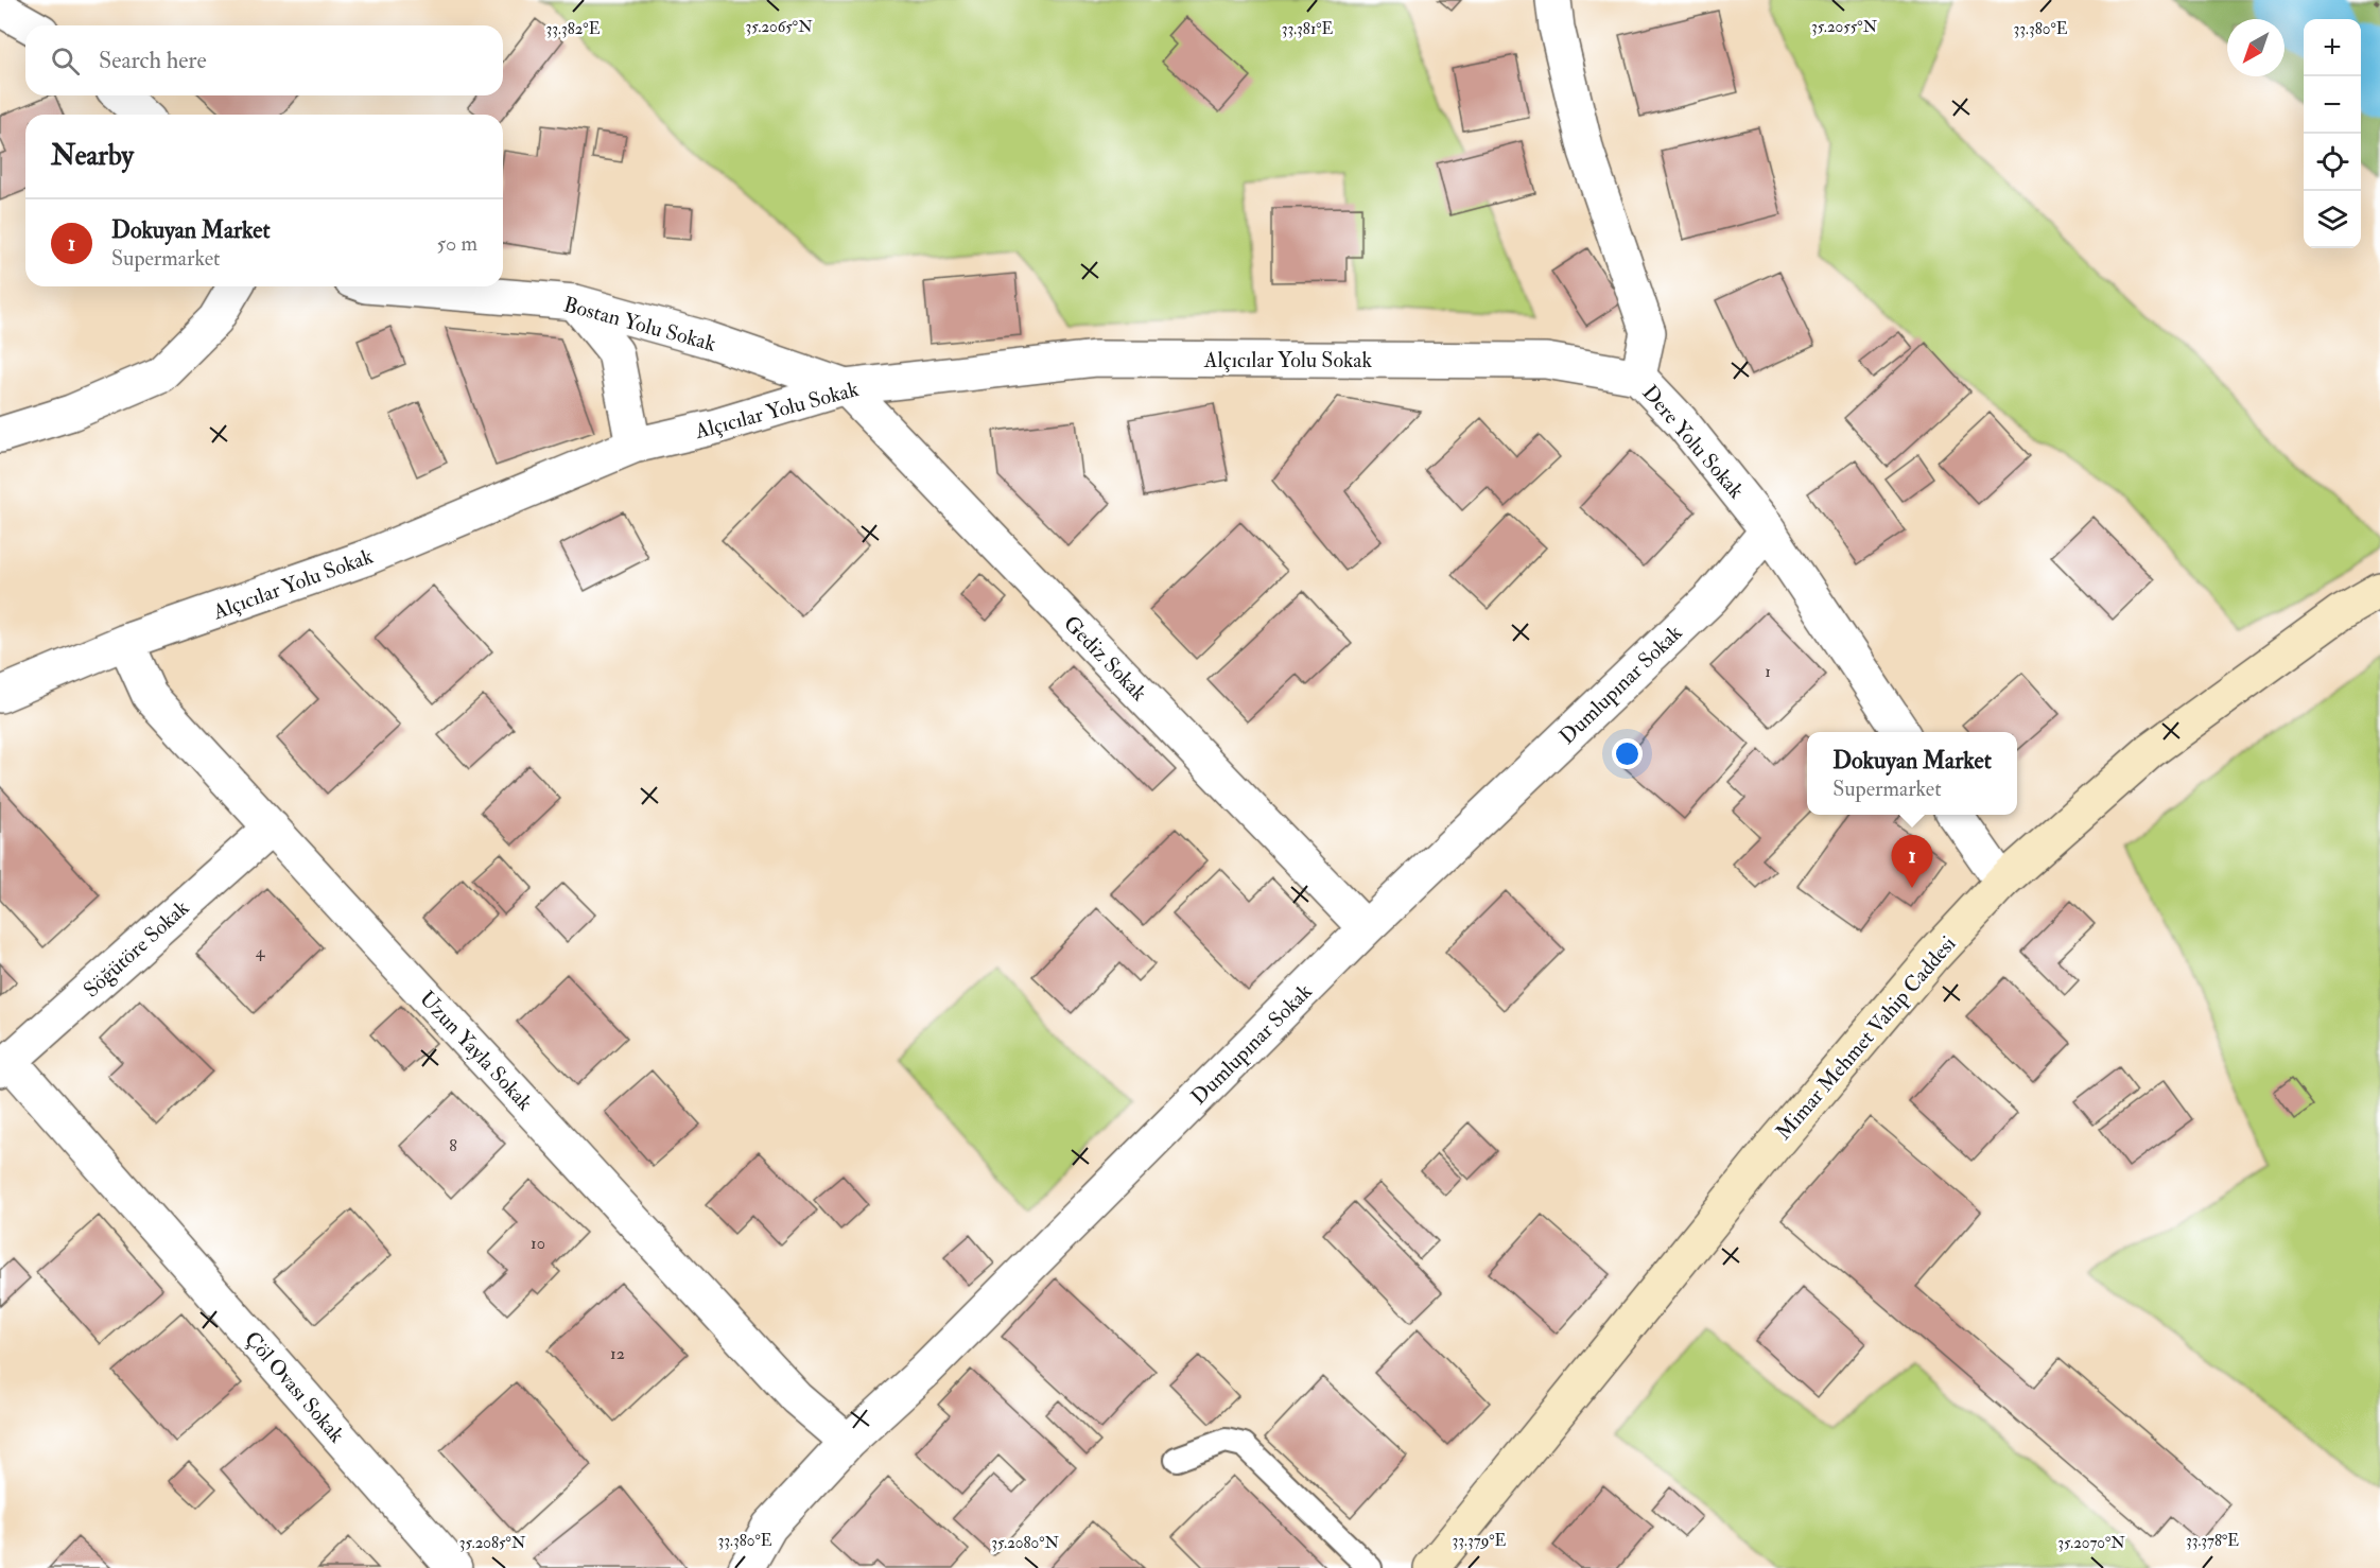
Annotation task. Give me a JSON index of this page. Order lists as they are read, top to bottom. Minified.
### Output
{"streets":{"main road":["Mimar Mehmet Vahip Caddesi"],"street":["Bostan Yolu Sokak","Alçıcılar Yolu Sokak","Dere Yolu Sokak","Gediz Sokak","Dumlupınar Sokak","Söğütöre Sokak","Uzun Yayla Sokak","Çöl Ovası Sokak"]},"crossings":[["Bostan Yolu Sokak","Alçıcılar Yolu Sokak"],["Bostan Yolu Sokak","Gediz Sokak"],["Alçıcılar Yolu Sokak","Dere Yolu Sokak"],["Alçıcılar Yolu Sokak","Gediz Sokak"],["Alçıcılar Yolu Sokak","Uzun Yayla Sokak"],["Dere Yolu Sokak","Dumlupınar Sokak"],["Gediz Sokak","Dumlupınar Sokak"],["Dumlupınar Sokak","Uzun Yayla Sokak"],["Söğütöre Sokak","Uzun Yayla Sokak"],["Söğütöre Sokak","Çöl Ovası Sokak"]],"house_numbers":["1","4","8","10","12"],"north":"bottom left","page":{"map_buttons":["+","−"],"search":"Search here","heading":"Nearby","list":[{"mark":"1","name":"Dokuyan Market","note":"Supermarket","value":"50 m"}],"popup":["Dokuyan Market","Supermarket"],"pins":"1"},"coordinates":["35.2065°N","35.2055°N","33.382°E","33.381°E","33.380°E","33.379°E","33.378°E","35.2085°N","35.2080°N","35.2070°N"]}
